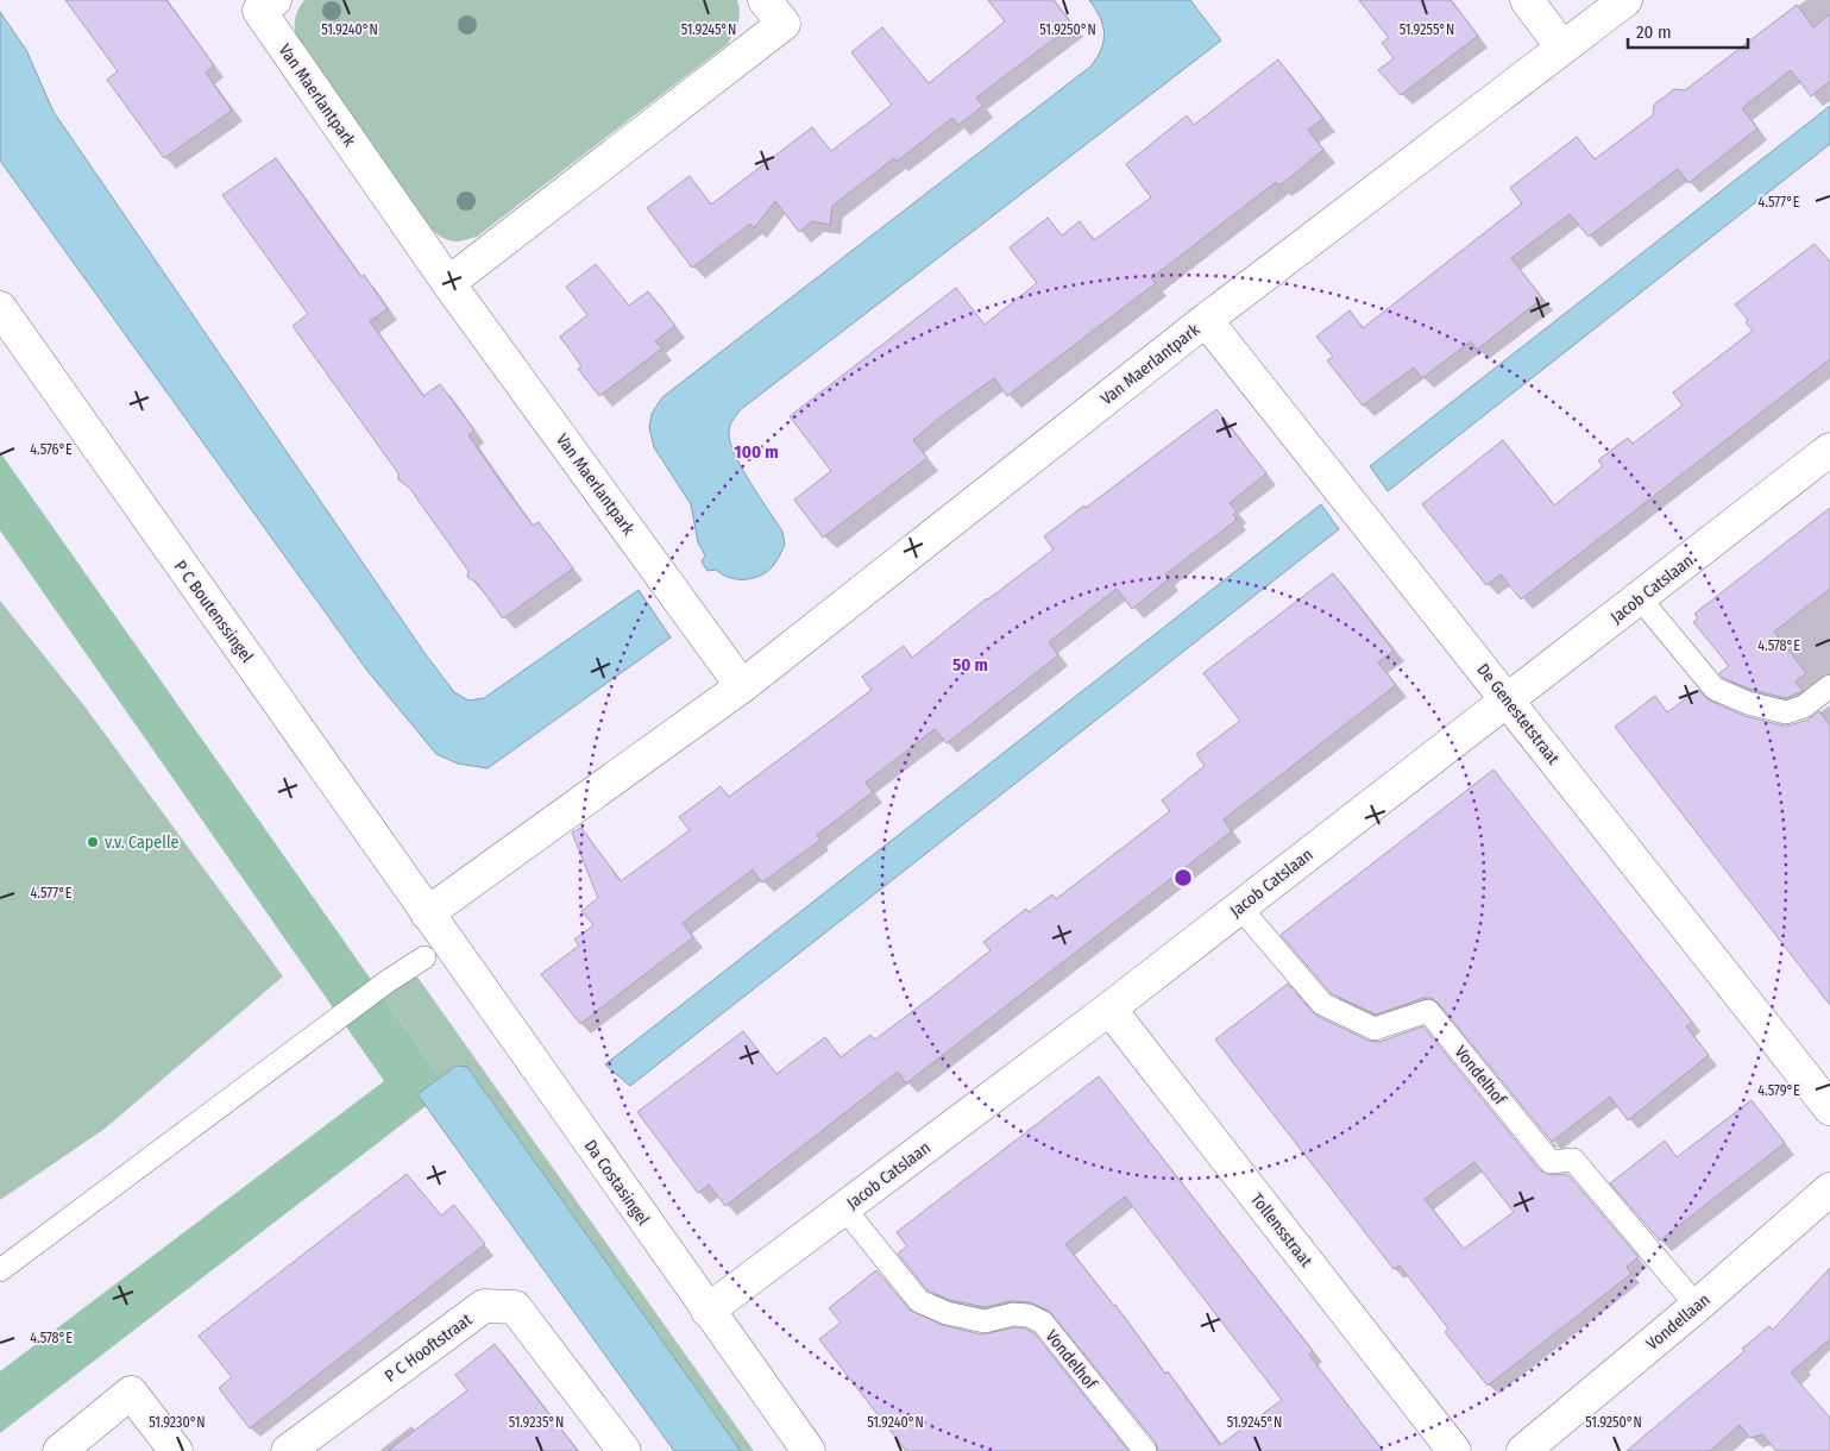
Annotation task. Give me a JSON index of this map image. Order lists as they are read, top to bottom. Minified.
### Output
{"streets":{"street":["Van Maerlantpark","Jacob Catslaan","P C Boutenssingel","De Genestetstraat","Da Costasingel","Tollensstraat","Vondellaan","P C Hooftstraat"],"lane":["Vondelhof"]},"crossings":[["Van Maerlantpark","P C Boutenssingel"],["Van Maerlantpark","De Genestetstraat"],["Van Maerlantpark","Da Costasingel"],["Jacob Catslaan","De Genestetstraat"],["Jacob Catslaan","Vondelhof"],["Jacob Catslaan","Da Costasingel"],["Jacob Catslaan","Tollensstraat"],["P C Boutenssingel","Da Costasingel"],["Vondelhof","Vondellaan"]],"places":["v.v. Capelle"],"scale_bar":"20 m","coordinates":["51.9255°N","51.9240°N","51.9245°N","51.9250°N","4.577°E","4.576°E","4.578°E","4.579°E","51.9230°N","51.9235°N"],"rings":["100 m","50 m"]}
